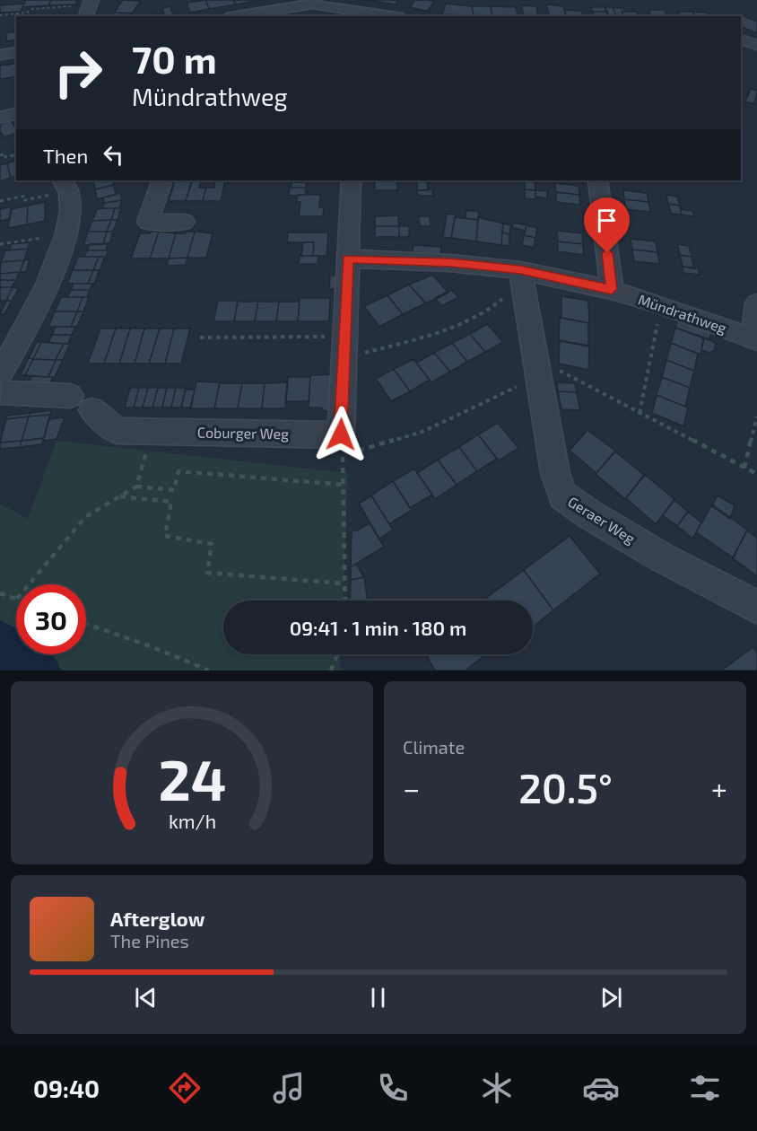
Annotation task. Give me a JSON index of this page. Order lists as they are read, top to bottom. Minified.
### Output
{"streets":{"street":["Mündrathweg","Coburger Weg","Geraer Weg"]},"crossings":[["Mündrathweg","Coburger Weg"],["Mündrathweg","Geraer Weg"]],"page":{"turn":["70 m","Mündrathweg"],"then":"Then","limit":"30","trip":"09:41 · 1 min · 180 m","tile":"Climate","heat":["−","20.5°","+"],"song":["Afterglow","The Pines"],"tabs":"09:40","gauge":["24","km/h"]}}
